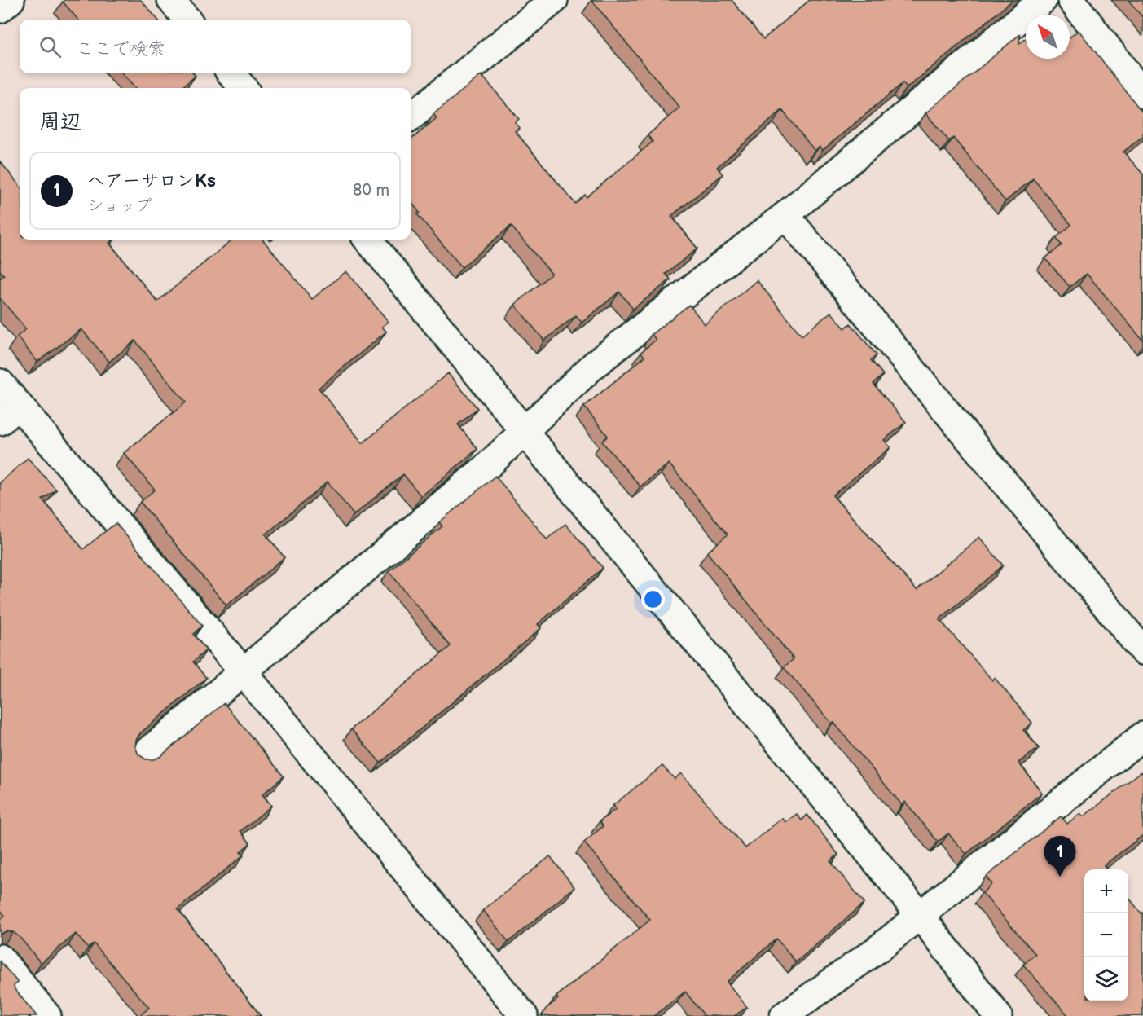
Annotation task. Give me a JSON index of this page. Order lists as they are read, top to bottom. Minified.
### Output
{"north":"top left","page":{"search":"ここで検索","heading":"周辺","list":[{"mark":"1","name":"ヘアーサロンKs","note":"ショップ","value":"80 m"}],"pins":"1","map_buttons":["+","−"]}}
